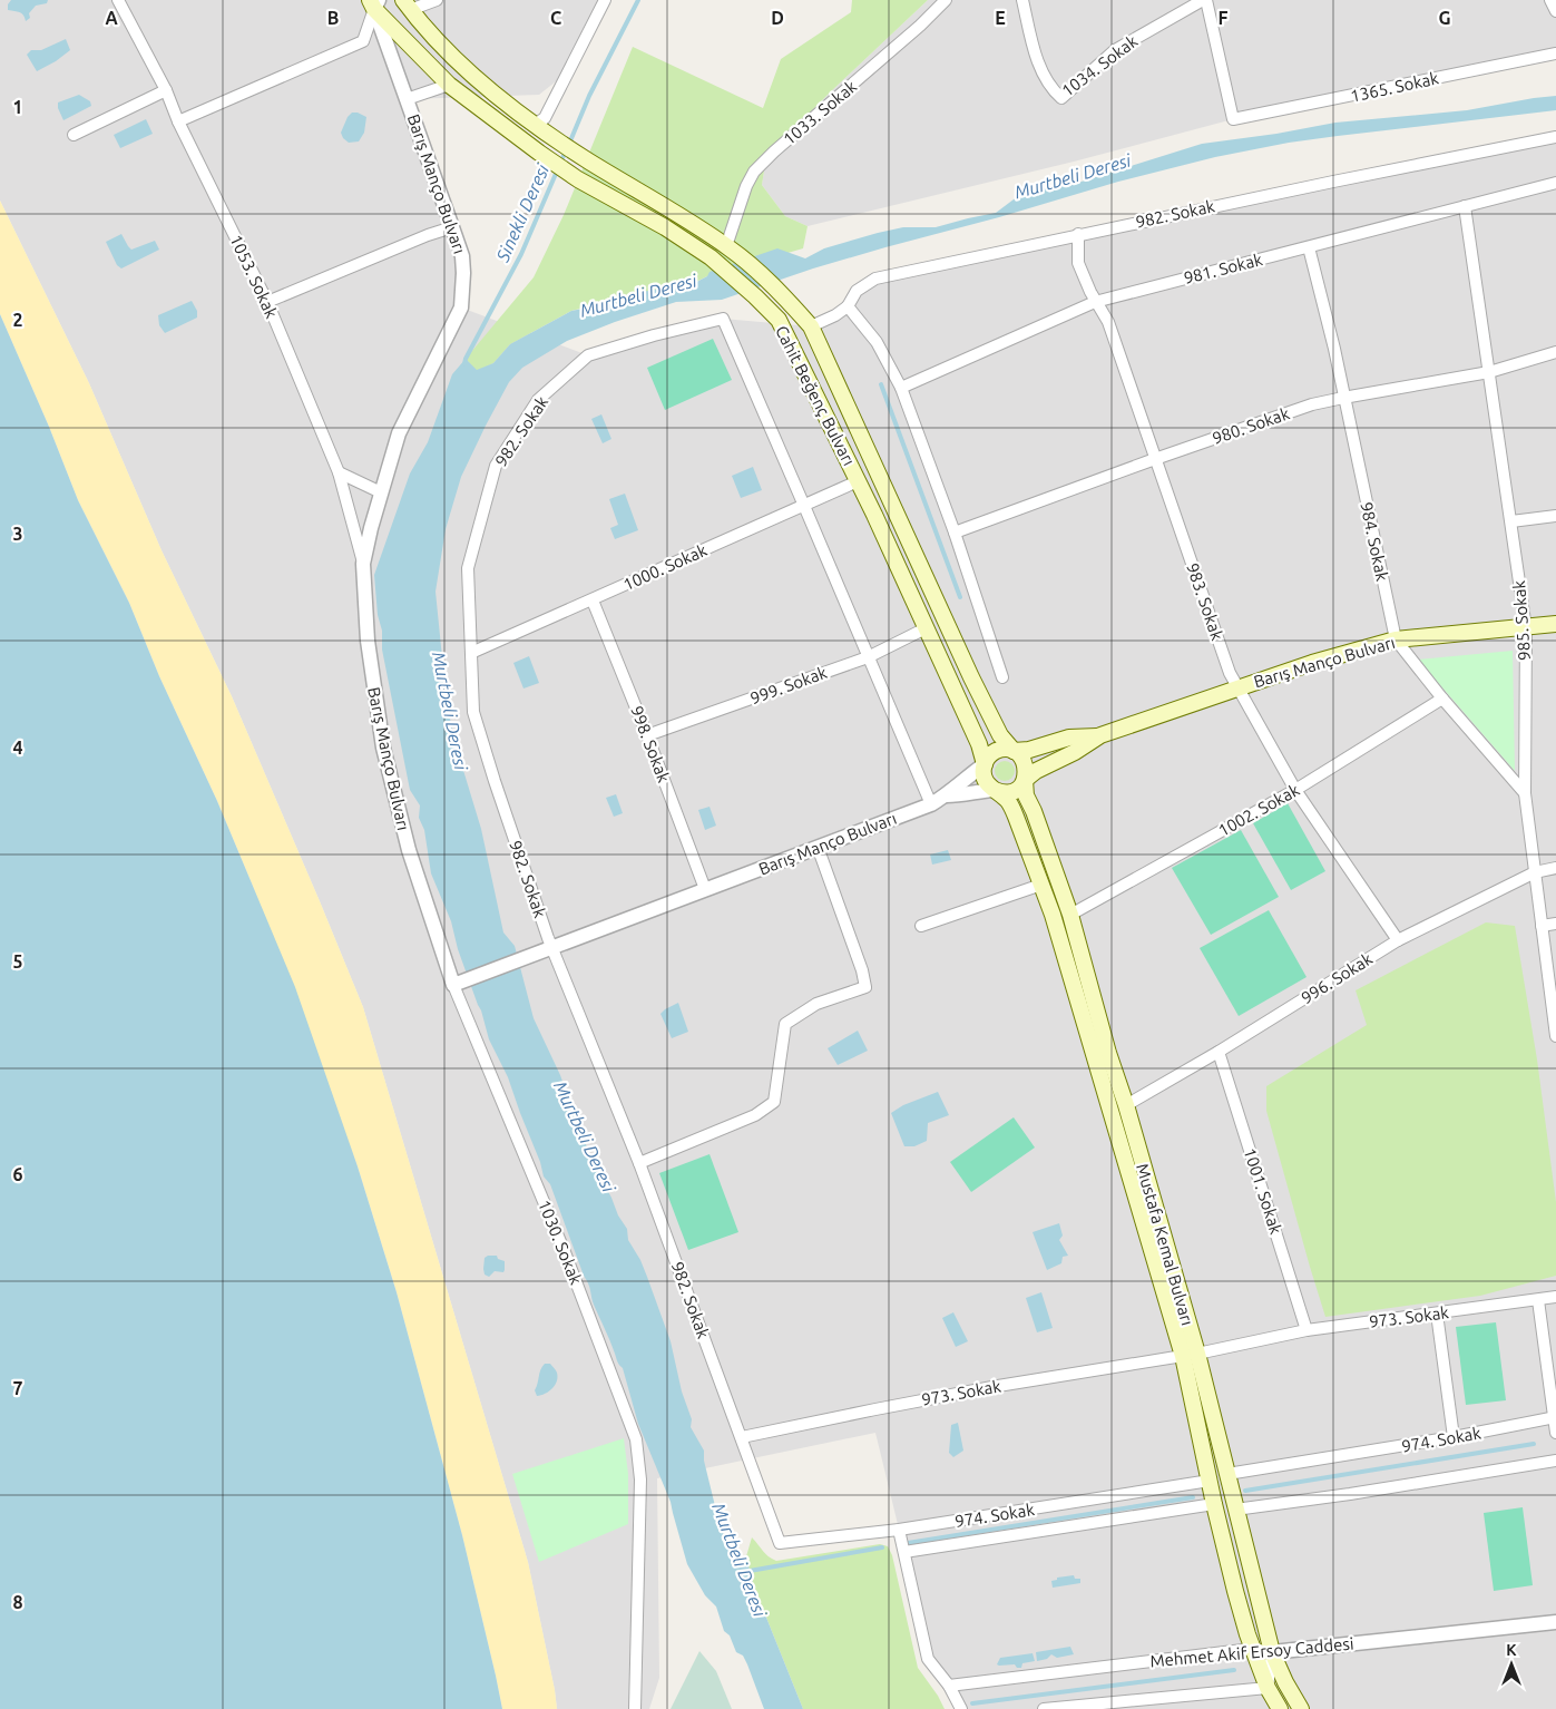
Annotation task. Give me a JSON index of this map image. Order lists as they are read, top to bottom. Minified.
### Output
{"streets":{"main road":["Barış Manço Bulvarı","Cahit Beğenç Bulvarı","Mustafa Kemal Bulvarı"],"street":["1034. Sokak","1365. Sokak","1033. Sokak","982. Sokak","981. Sokak","1053. Sokak","980. Sokak","984. Sokak","1000. Sokak","983. Sokak","985. Sokak","999. Sokak","998. Sokak","1002. Sokak","996. Sokak","1001. Sokak","1030. Sokak","973. Sokak","974. Sokak","Mehmet Akif Ersoy Caddesi"]},"crossings":[["1034. Sokak","1365. Sokak"],["1033. Sokak","Cahit Beğenç Bulvarı"],["Barış Manço Bulvarı","982. Sokak"],["Barış Manço Bulvarı","1053. Sokak"],["Barış Manço Bulvarı","Cahit Beğenç Bulvarı"],["Barış Manço Bulvarı","984. Sokak"],["Barış Manço Bulvarı","983. Sokak"],["Barış Manço Bulvarı","985. Sokak"],["Barış Manço Bulvarı","998. Sokak"],["Barış Manço Bulvarı","1030. Sokak"],["Barış Manço Bulvarı","Mustafa Kemal Bulvarı"],["982. Sokak","Cahit Beğenç Bulvarı"],["982. Sokak","1000. Sokak"],["982. Sokak","983. Sokak"],["982. Sokak","973. Sokak"],["982. Sokak","974. Sokak"],["981. Sokak","984. Sokak"],["981. Sokak","983. Sokak"],["981. Sokak","985. Sokak"],["Cahit Beğenç Bulvarı","1000. Sokak"],["Cahit Beğenç Bulvarı","999. Sokak"],["Cahit Beğenç Bulvarı","Mustafa Kemal Bulvarı"],["980. Sokak","984. Sokak"],["980. Sokak","983. Sokak"],["980. Sokak","985. Sokak"],["984. Sokak","985. Sokak"],["984. Sokak","1002. Sokak"],["1000. Sokak","998. Sokak"],["983. Sokak","1002. Sokak"],["983. Sokak","996. Sokak"],["985. Sokak","996. Sokak"],["999. Sokak","998. Sokak"],["1002. Sokak","Mustafa Kemal Bulvarı"],["996. Sokak","1001. Sokak"],["996. Sokak","Mustafa Kemal Bulvarı"],["1001. Sokak","973. Sokak"],["Mustafa Kemal Bulvarı","973. Sokak"],["Mustafa Kemal Bulvarı","974. Sokak"],["Mustafa Kemal Bulvarı","Mehmet Akif Ersoy Caddesi"]],"water":["Murtbeli Deresi","Sinekli Deresi"],"north":"top","grid":{"columns":["A","B","C","D","E","F","G"],"rows":["1","2","3","4","5","6","7","8"]}}
